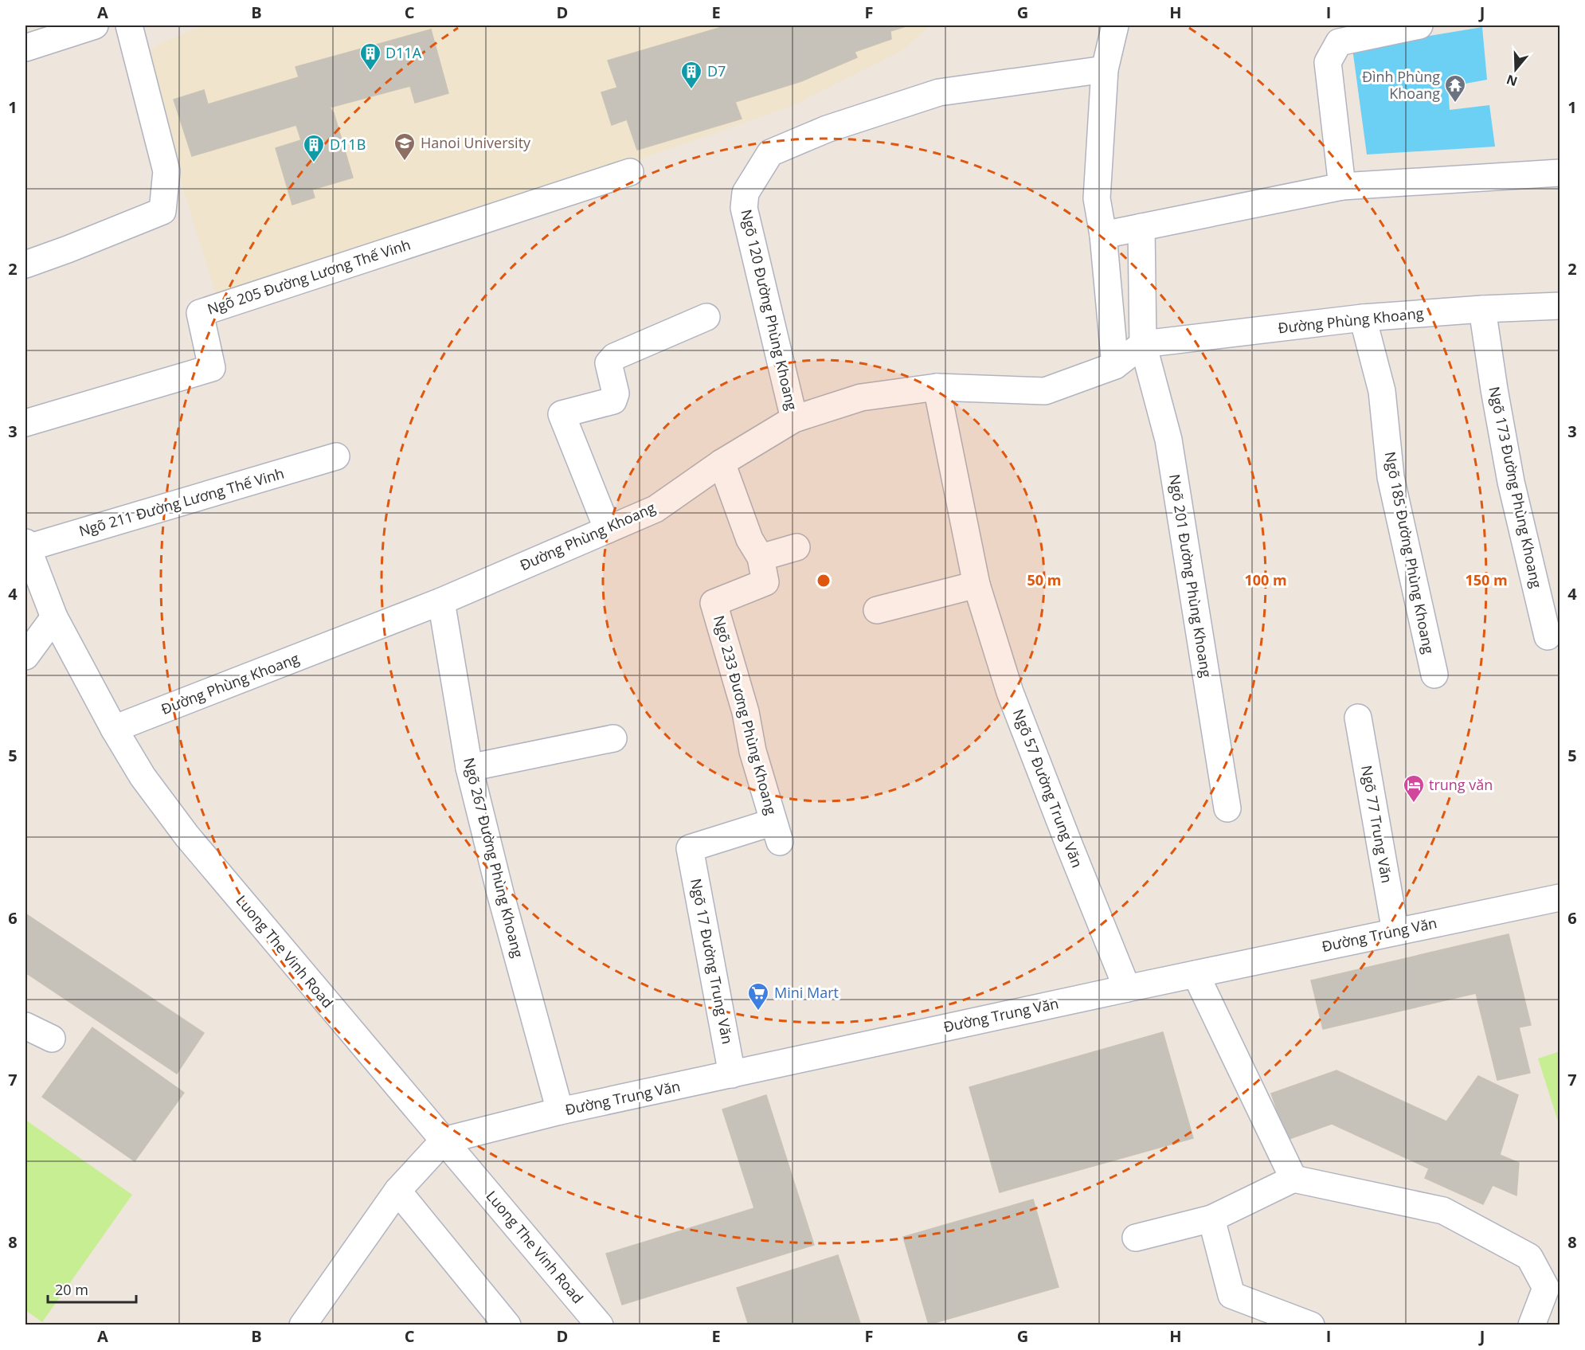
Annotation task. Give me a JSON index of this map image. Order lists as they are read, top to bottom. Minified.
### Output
{"streets":{"street":["Ngõ 205 Đường Lương Thế Vinh","Ngõ 120 Đường Phùng Khoang","Đường Phùng Khoang","Ngõ 173 Đường Phùng Khoang","Ngõ 211 Đường Lương Thế Vinh","Ngõ 185 Đường Phùng Khoang","Ngõ 201 Đường Phùng Khoang","Ngõ 233 Đương Phùng Khoang","Ngõ 57 Đường Trung Văn","Ngõ 77 Trung Văn","Ngõ 267 Đường Phùng Khoang","Đường Trung Văn","Luong The Vinh Road","Ngõ 17 Đường Trung Văn"]},"crossings":[["Ngõ 120 Đường Phùng Khoang","Đường Phùng Khoang"],["Đường Phùng Khoang","Ngõ 173 Đường Phùng Khoang"],["Đường Phùng Khoang","Ngõ 185 Đường Phùng Khoang"],["Đường Phùng Khoang","Ngõ 201 Đường Phùng Khoang"],["Đường Phùng Khoang","Ngõ 233 Đương Phùng Khoang"],["Đường Phùng Khoang","Ngõ 57 Đường Trung Văn"],["Đường Phùng Khoang","Ngõ 267 Đường Phùng Khoang"],["Đường Phùng Khoang","Luong The Vinh Road"],["Ngõ 211 Đường Lương Thế Vinh","Luong The Vinh Road"],["Ngõ 233 Đương Phùng Khoang","Ngõ 17 Đường Trung Văn"],["Ngõ 57 Đường Trung Văn","Đường Trung Văn"],["Ngõ 77 Trung Văn","Đường Trung Văn"],["Ngõ 267 Đường Phùng Khoang","Đường Trung Văn"],["Đường Trung Văn","Luong The Vinh Road"],["Đường Trung Văn","Ngõ 17 Đường Trung Văn"]],"places":{"building":["D11A","D7","D11B"],"temple":["Đình Phùng Khoang"],"school or university":["Hanoi University"],"hotel":["trung văn"],"supermarket":["Mini Mart"]},"scale_bar":"20 m","north":"bottom","grid":{"columns":["A","B","C","D","E","F","G","H","I","J"],"rows":["1","2","3","4","5","6","7","8"]},"rings":["50 m","100 m","150 m"]}
